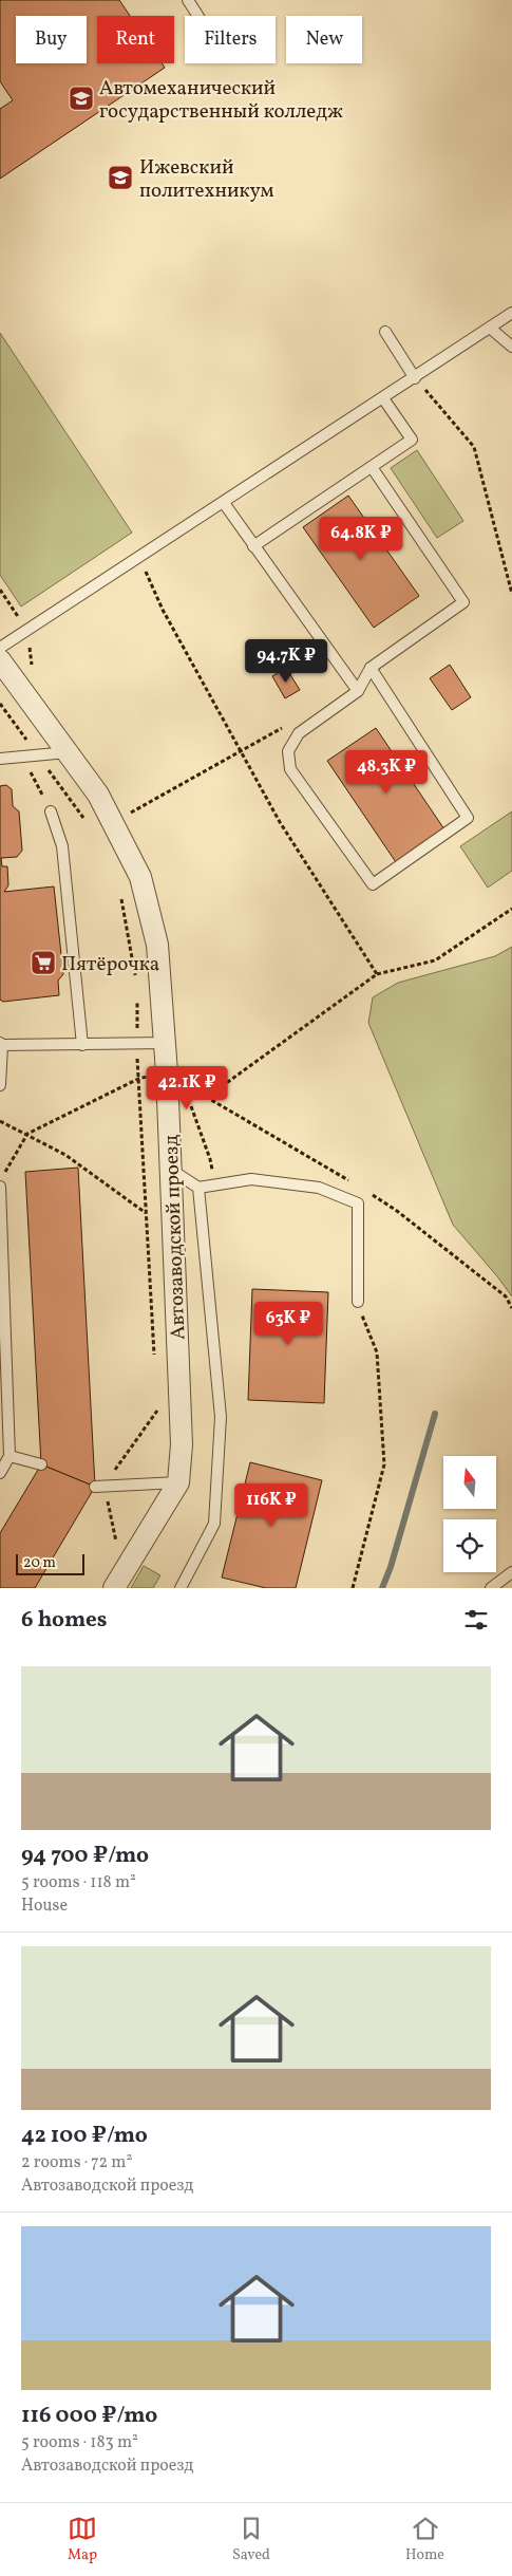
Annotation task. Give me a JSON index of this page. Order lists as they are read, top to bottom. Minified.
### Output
{"streets":{"street":["Автозаводской проезд"]},"places":{"school or university":["Автомеханический государственный колледж","Ижевский политехникум"],"supermarket":["Пятёрочка"]},"scale_bar":"20 m","north":"top","page":{"chip":["Buy","Rent","Filters","New"],"price":["64.8K ₽","94.7K ₽","48.3K ₽","42.1K ₽","63K ₽","116K ₽"],"scale":"20 m","heading":"6 homes","list":[{"name":"94 700 ₽/mo","note":"5 rooms · 118 m² · House"},{"name":"42 100 ₽/mo","note":"2 rooms · 72 m² · Автозаводской проезд"},{"name":"116 000 ₽/mo","note":"5 rooms · 183 m² · Автозаводской проезд"}],"tabs":["Map","Saved","Home"]}}
